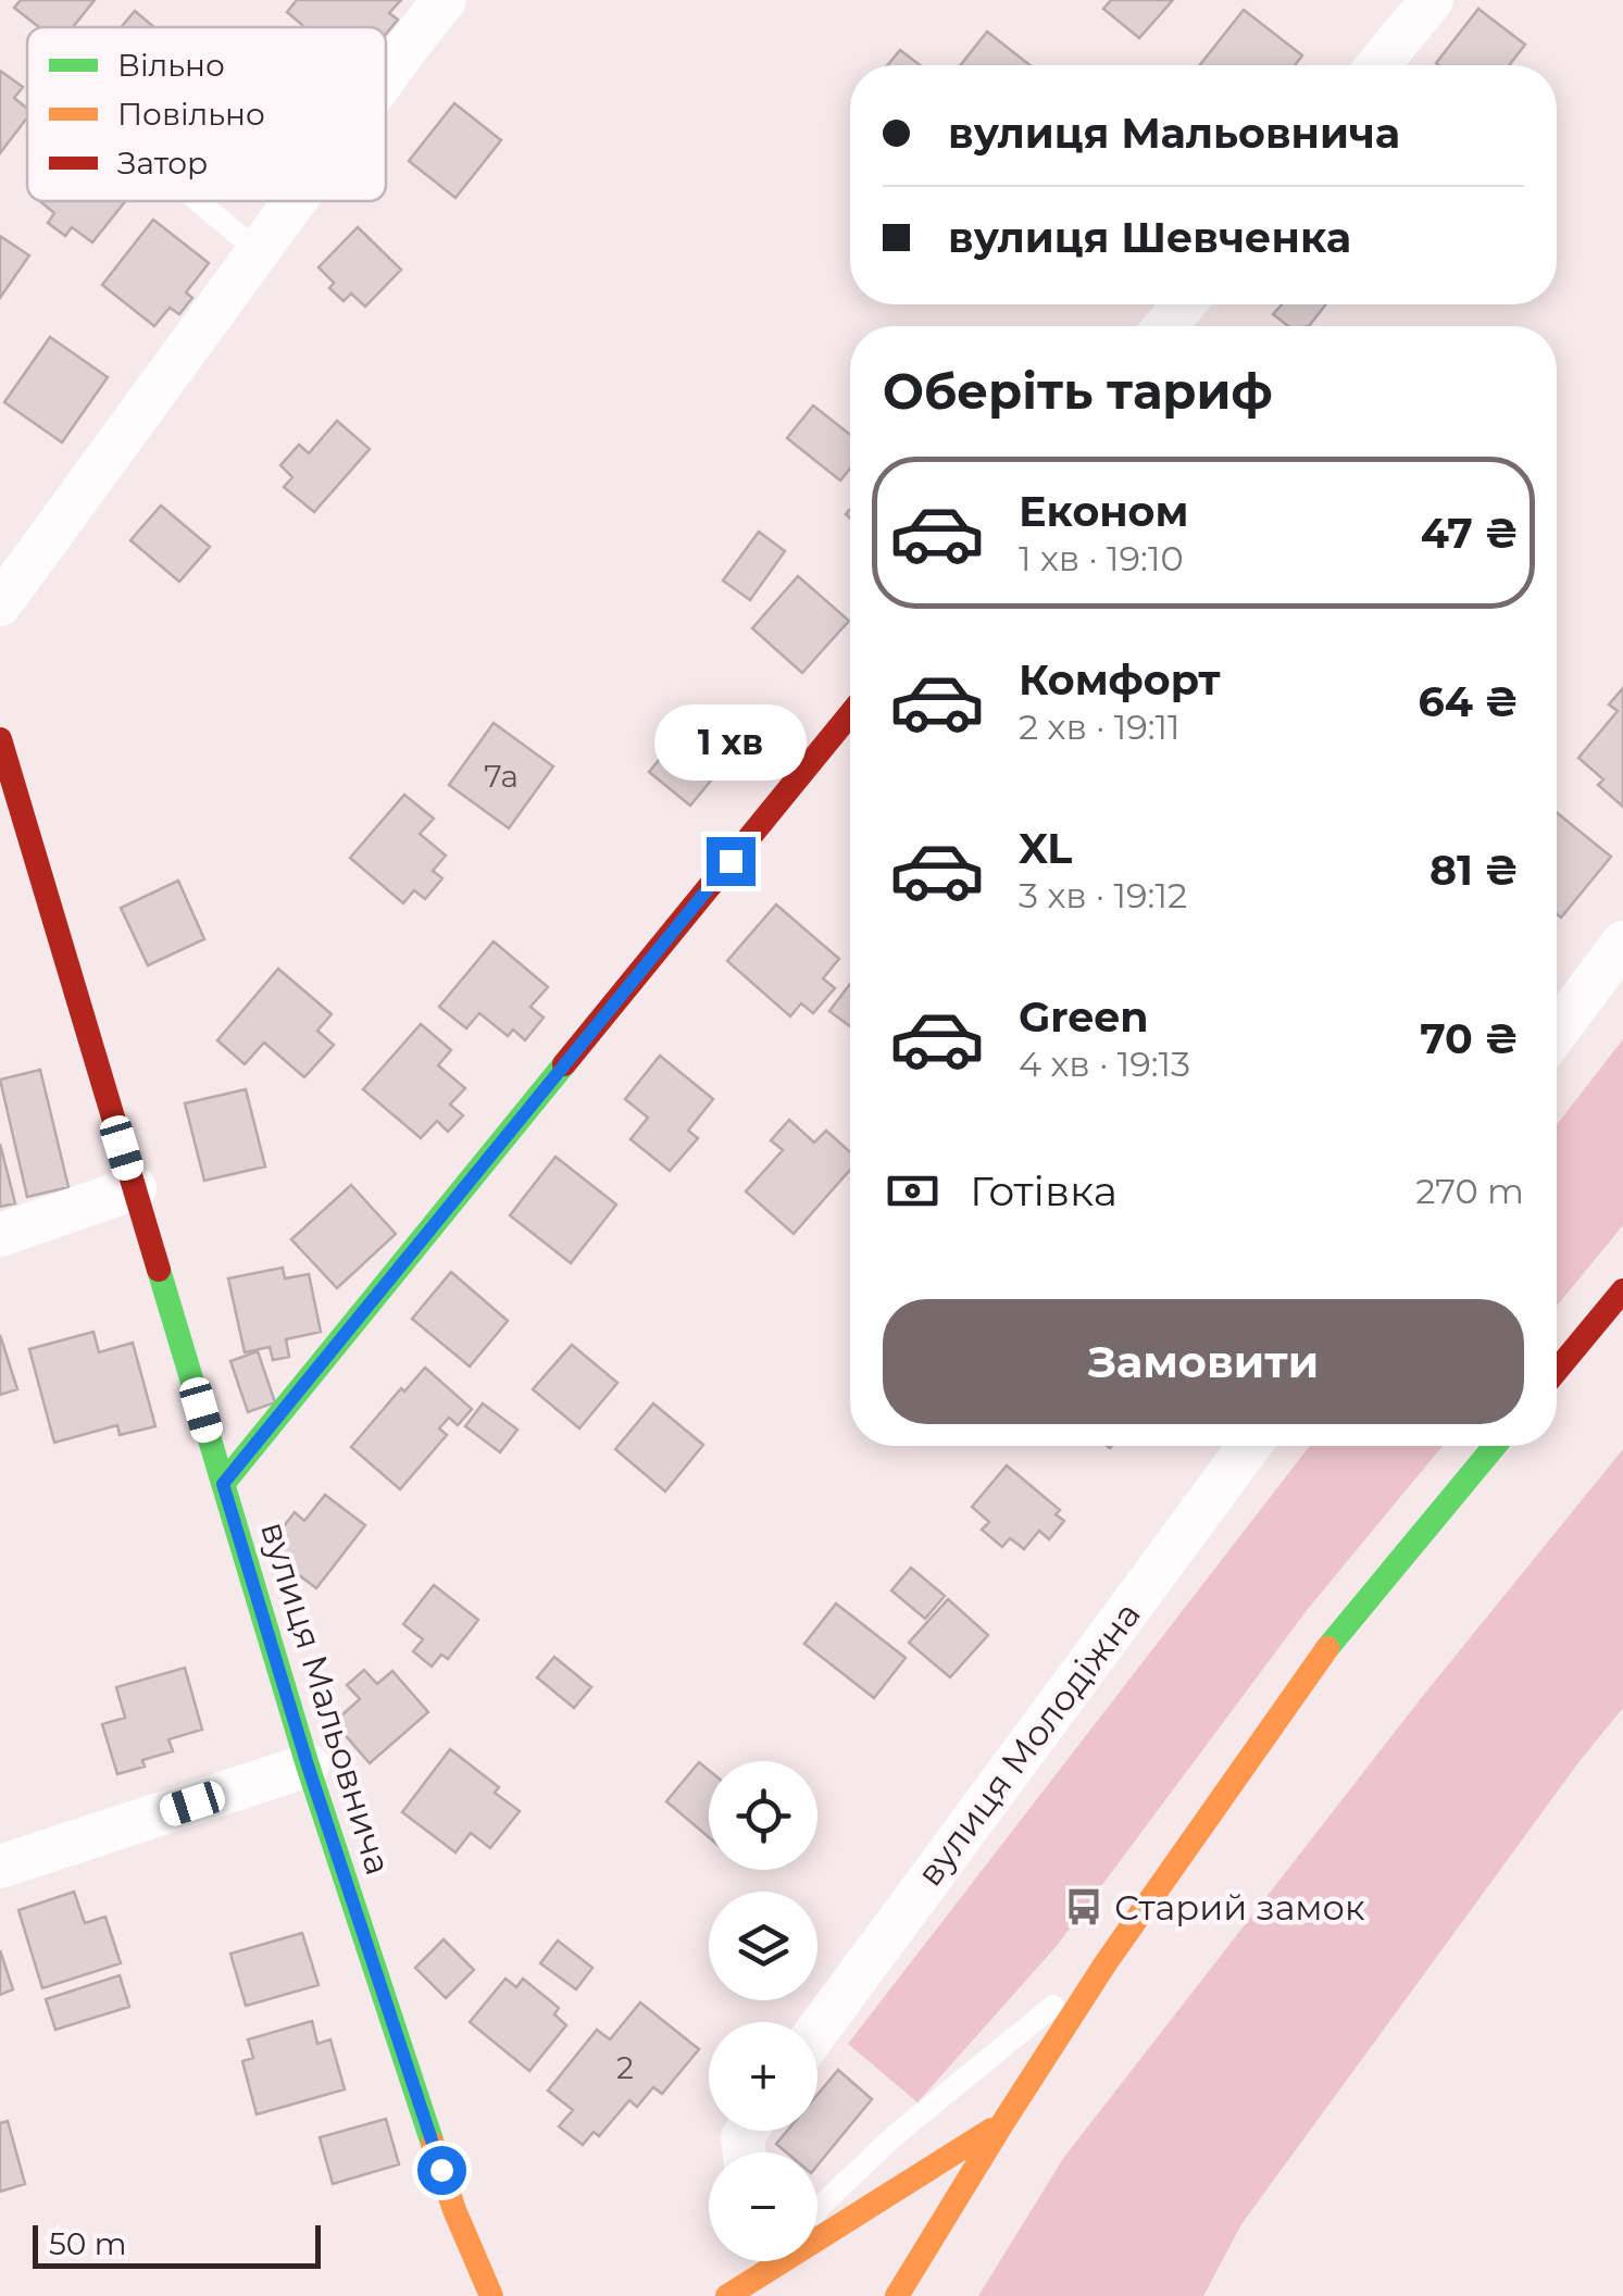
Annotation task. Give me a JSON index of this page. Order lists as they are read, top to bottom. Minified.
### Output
{"streets":{"street":["вулиця Мальовнича","вулиця Молодіжна"]},"places":{"bus stop":["Старий замок"]},"house_numbers":["7а","2"],"legend":["Вільно","Повільно","Затор"],"scale_bar":"50 m","page":{"banner":["вулиця Мальовнича","вулиця Шевченка"],"heading":"Оберіть тариф","list":[{"name":"Економ","note":"1 хв · 19:10","value":"47 ₴"},{"name":"Комфорт","note":"2 хв · 19:11","value":"64 ₴"},{"name":"XL","note":"3 хв · 19:12","value":"81 ₴"},{"name":"Green","note":"4 хв · 19:13","value":"70 ₴"}],"bubble":"1 хв","pay":["Готівка","270 m"],"buttons":"Замовити","map_buttons":["+","−"],"scale":"50 m"}}
